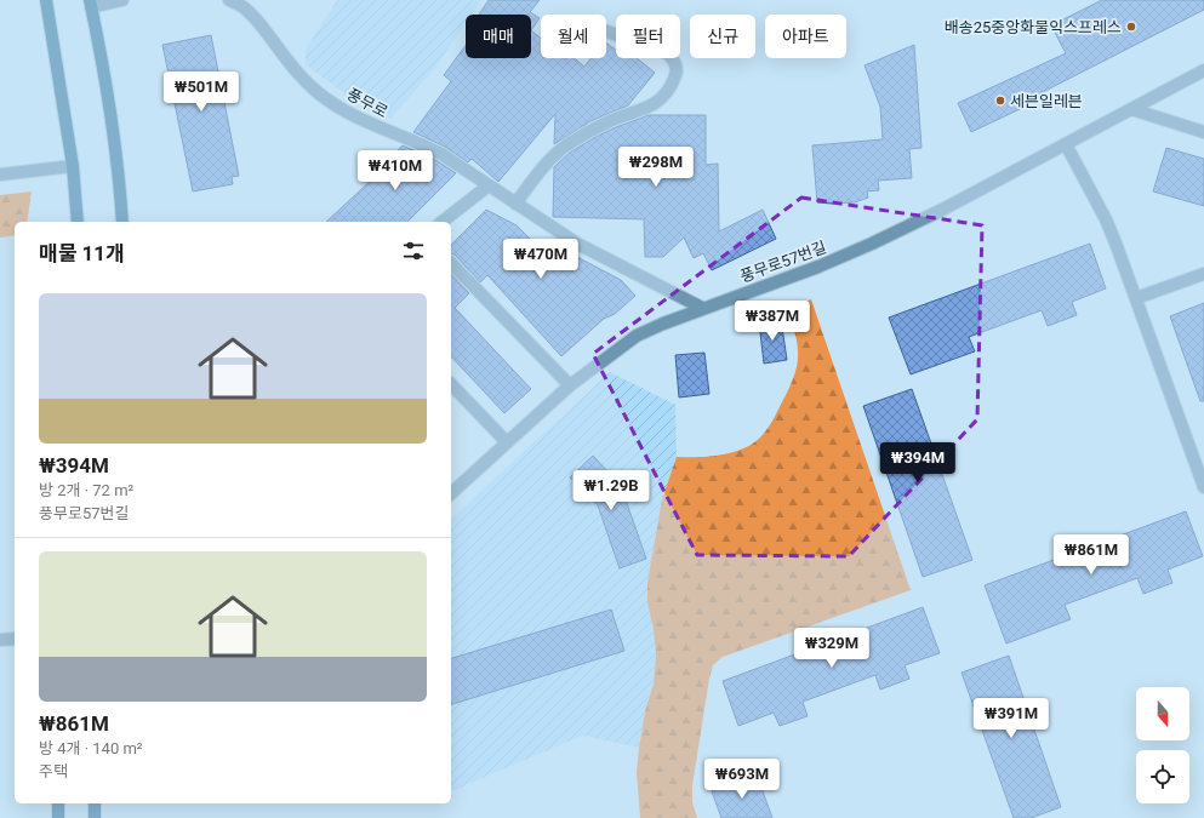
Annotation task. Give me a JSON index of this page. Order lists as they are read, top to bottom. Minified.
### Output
{"streets":{"street":["풍무로","풍무로57번길"]},"crossings":[["풍무로","풍무로57번길"]],"places":["배송25중앙화물익스프레스","세븐일레븐"],"north":"bottom","page":{"chip":["매매","월세","필터","신규","아파트"],"price":["₩501M","₩298M","₩410M","₩470M","₩387M","₩394M","₩1.29B","₩861M","₩329M","₩391M","₩693M"],"heading":"매물 11개","list":[{"name":"₩394M","note":"방 2개 · 72 m² · 풍무로57번길"},{"name":"₩861M","note":"방 4개 · 140 m² · 주택"}]}}
